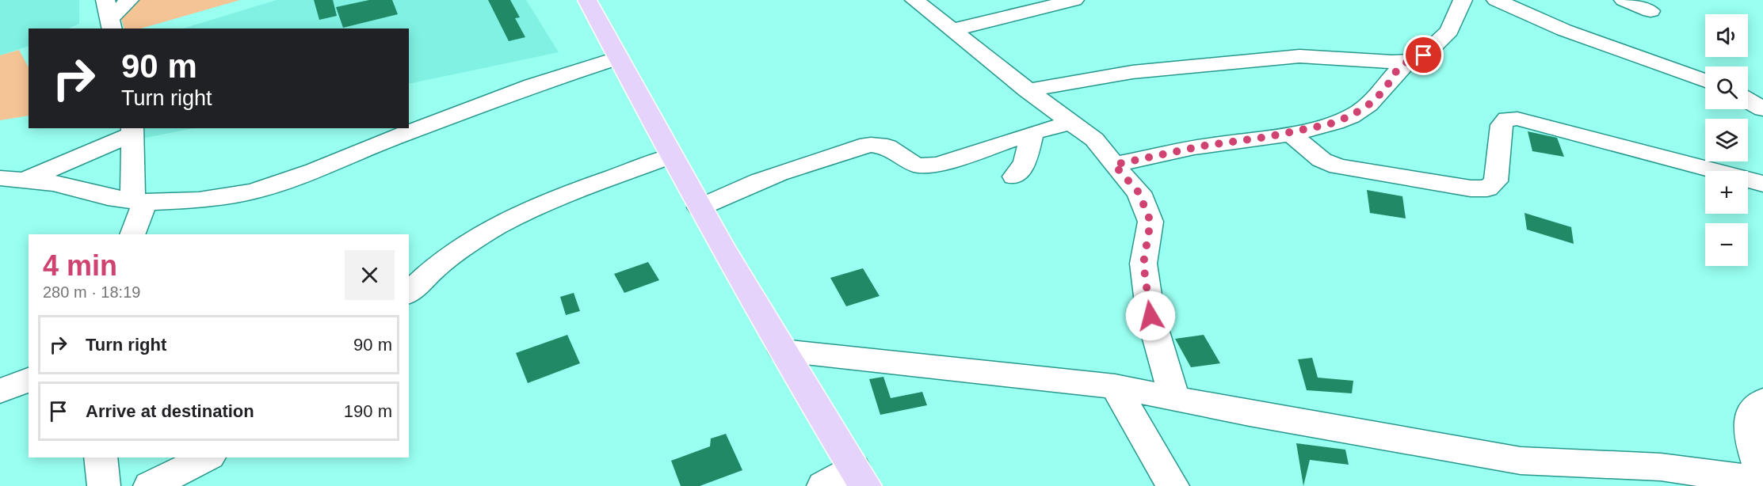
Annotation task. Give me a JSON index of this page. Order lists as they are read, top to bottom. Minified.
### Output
{"page":{"map_buttons":["+","−"],"turn":["90 m","Turn right"],"heading":["4 min","280 m · 18:19"],"list":[{"name":"Turn right","value":"90 m"},{"name":"Arrive at destination","value":"190 m"}]}}
